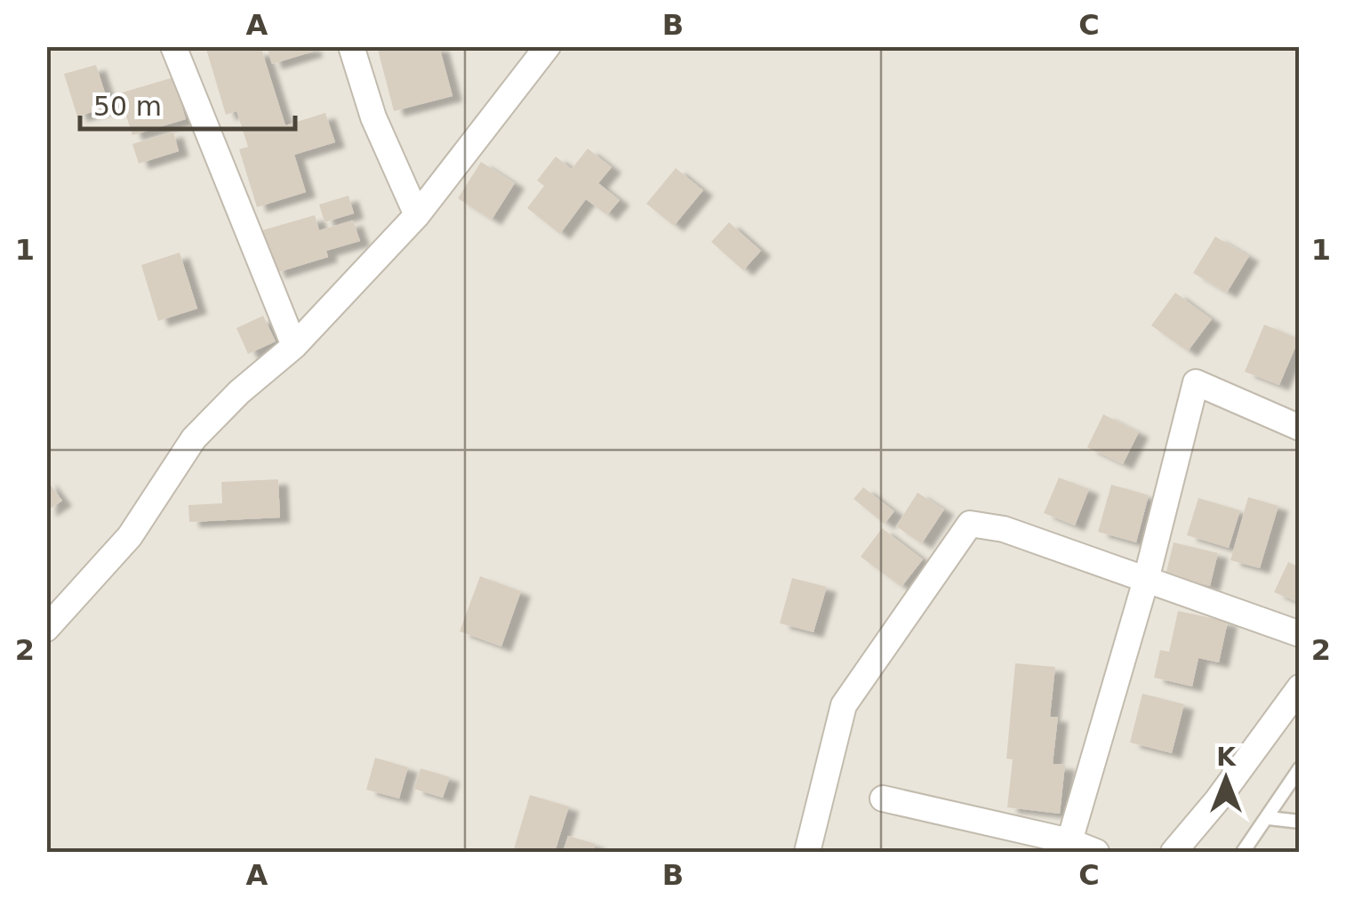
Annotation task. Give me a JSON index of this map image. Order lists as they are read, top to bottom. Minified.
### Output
{"scale_bar":"50 m","north":"top","grid":{"columns":["A","B","C"],"rows":["1","2"]}}
